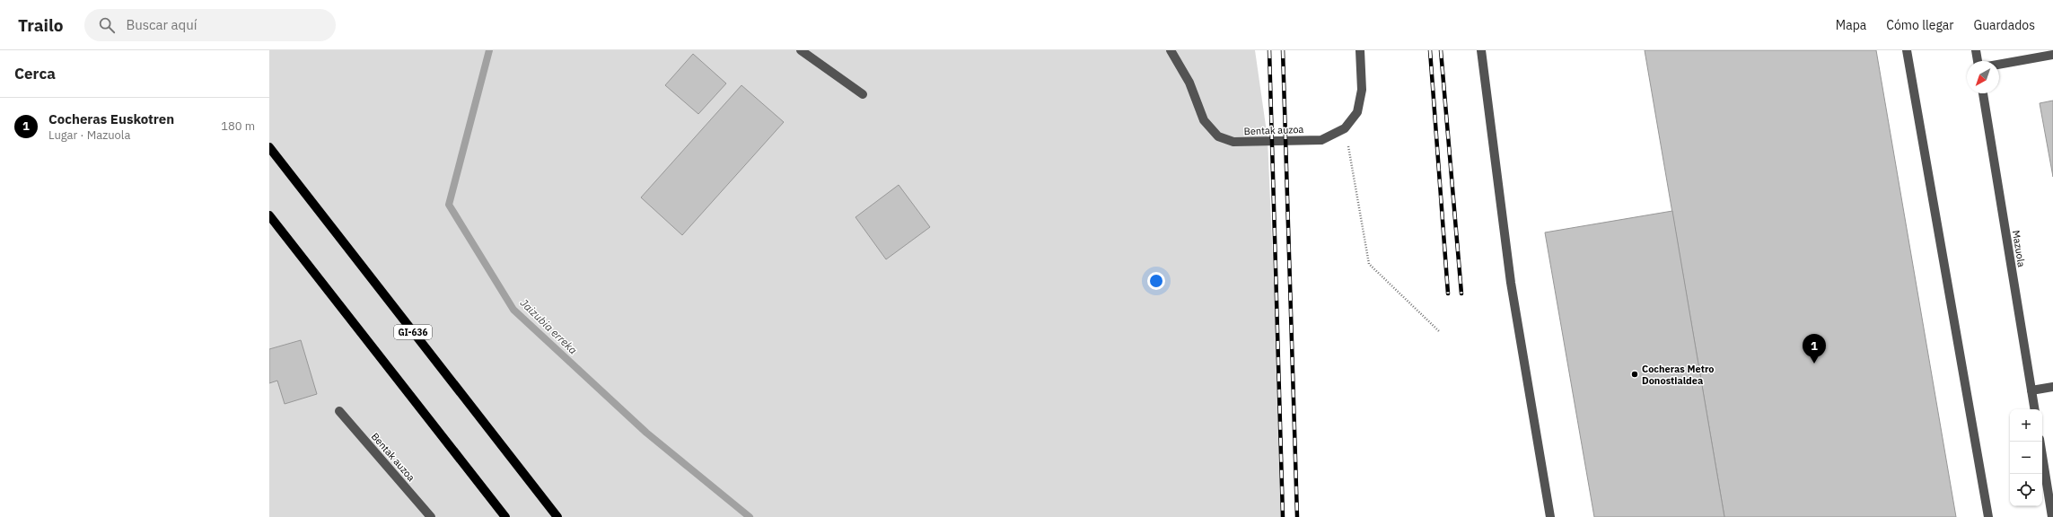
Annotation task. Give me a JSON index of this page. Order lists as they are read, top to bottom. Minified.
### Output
{"streets":{"main road":["GI-636"],"street":["Bentak auzoa","Mazuola"]},"water":["Jaizubia erreka"],"places":["Cocheras Metro Donostialdea"],"north":"bottom left","page":{"header":"Trailo","search":"Buscar aquí","nav":["Mapa","Cómo llegar","Guardados"],"heading":"Cerca","list":[{"mark":"1","name":"Cocheras Euskotren","note":"Lugar · Mazuola","value":"180 m"}],"pins":"1","map_buttons":["+","−"]}}
